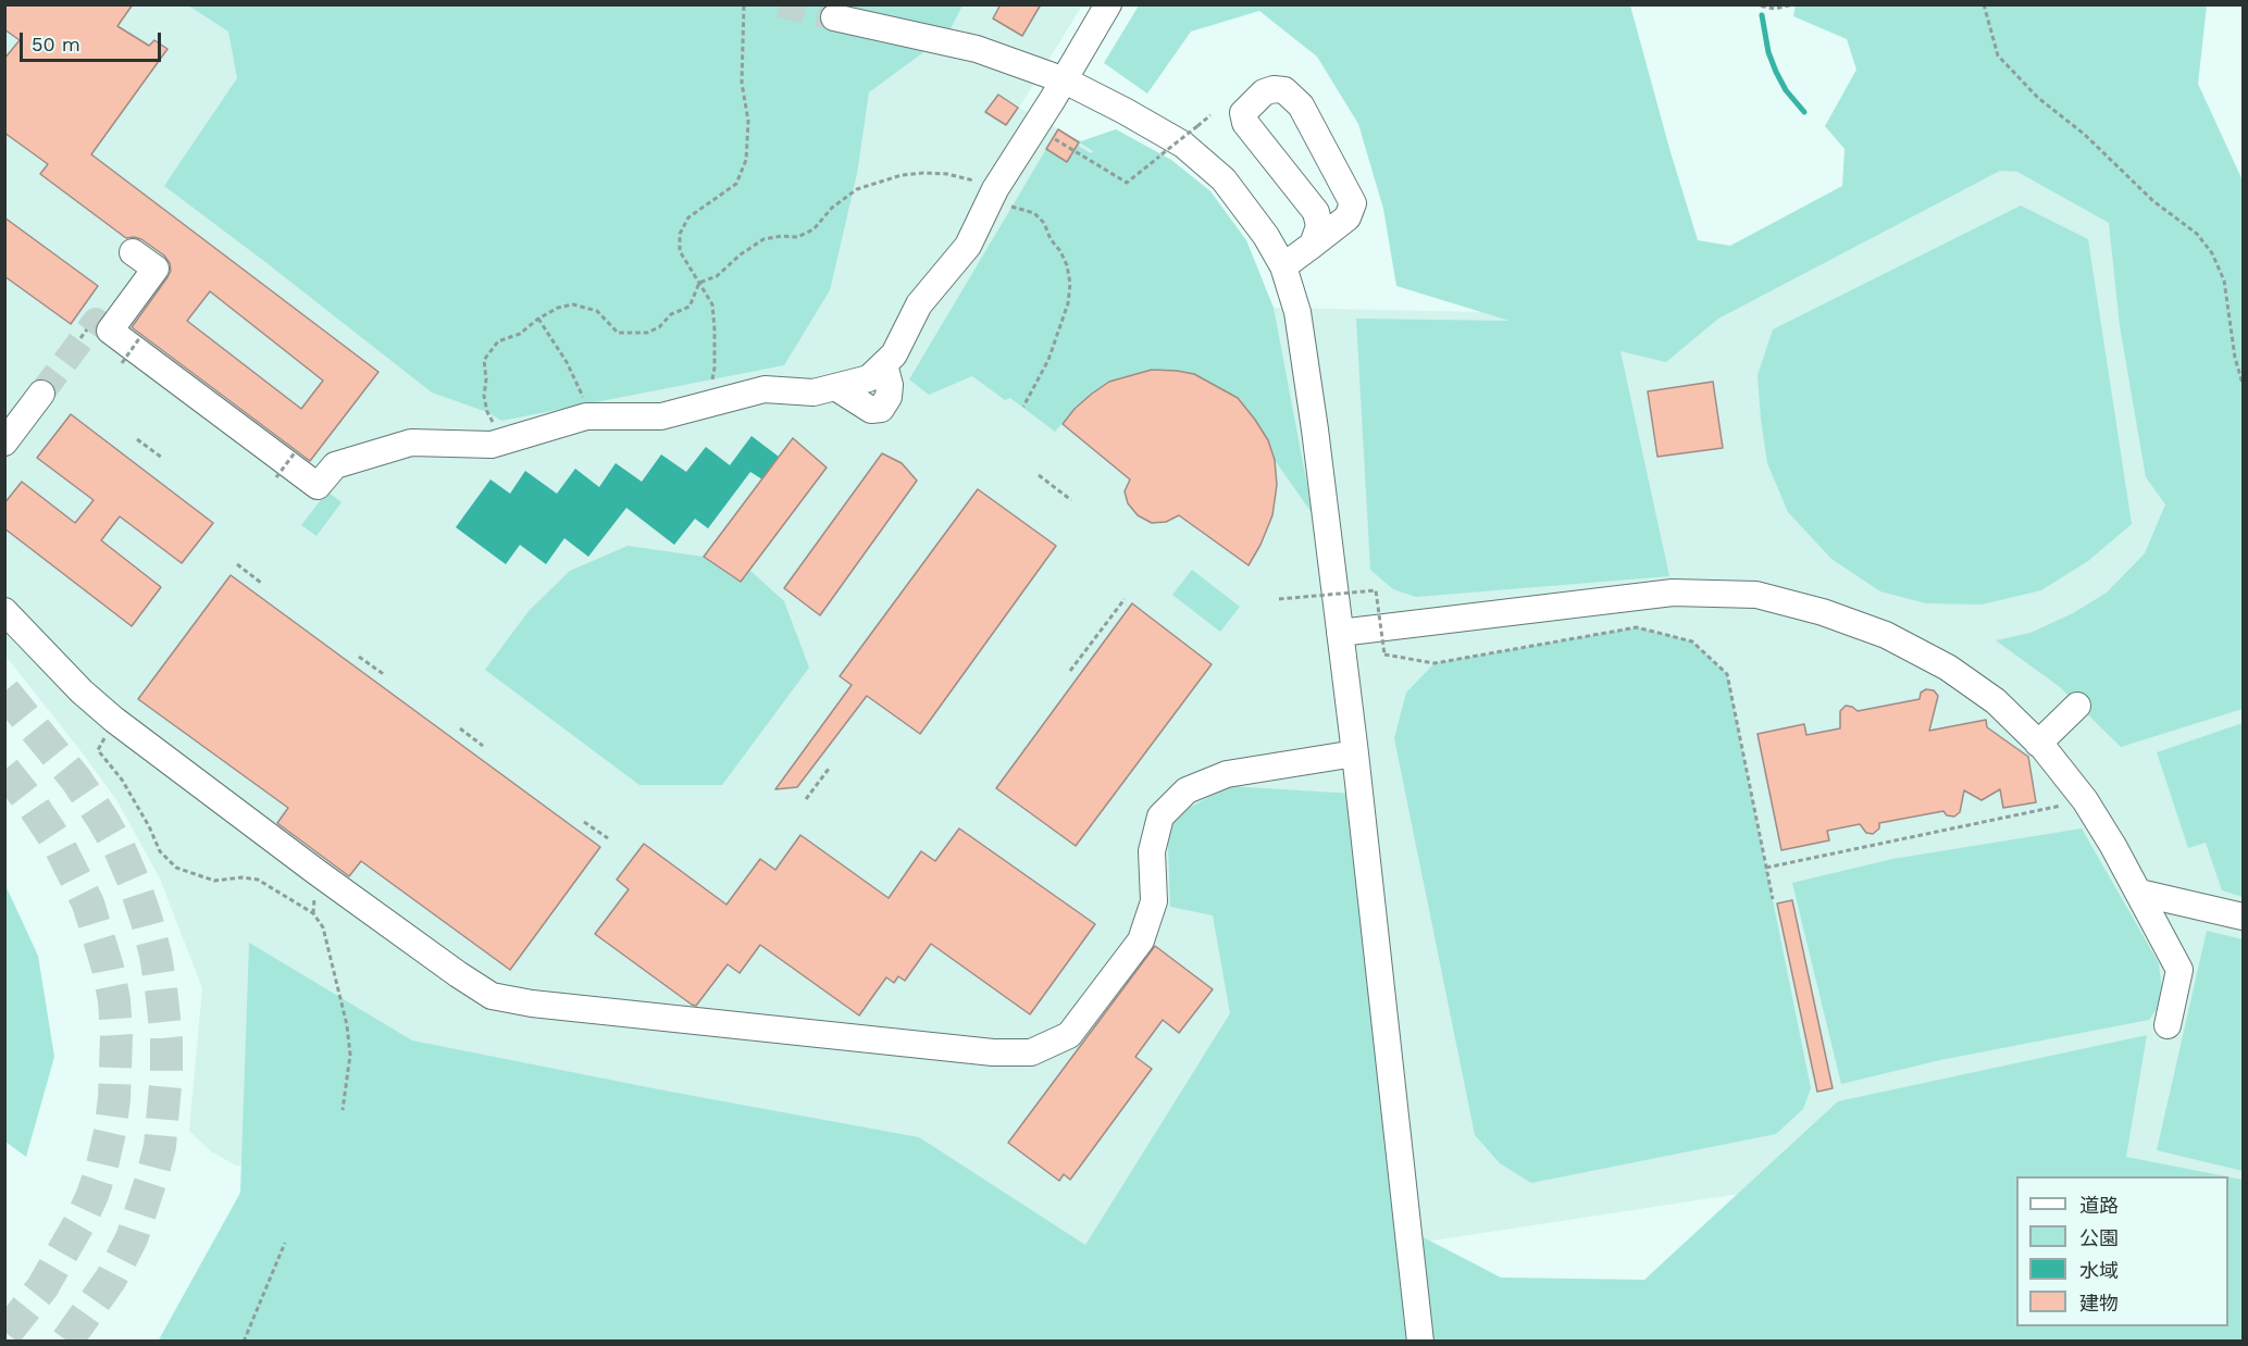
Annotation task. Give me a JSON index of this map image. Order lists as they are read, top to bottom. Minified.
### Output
{"legend":["道路","公園","水域","建物"],"scale_bar":"50 m"}
